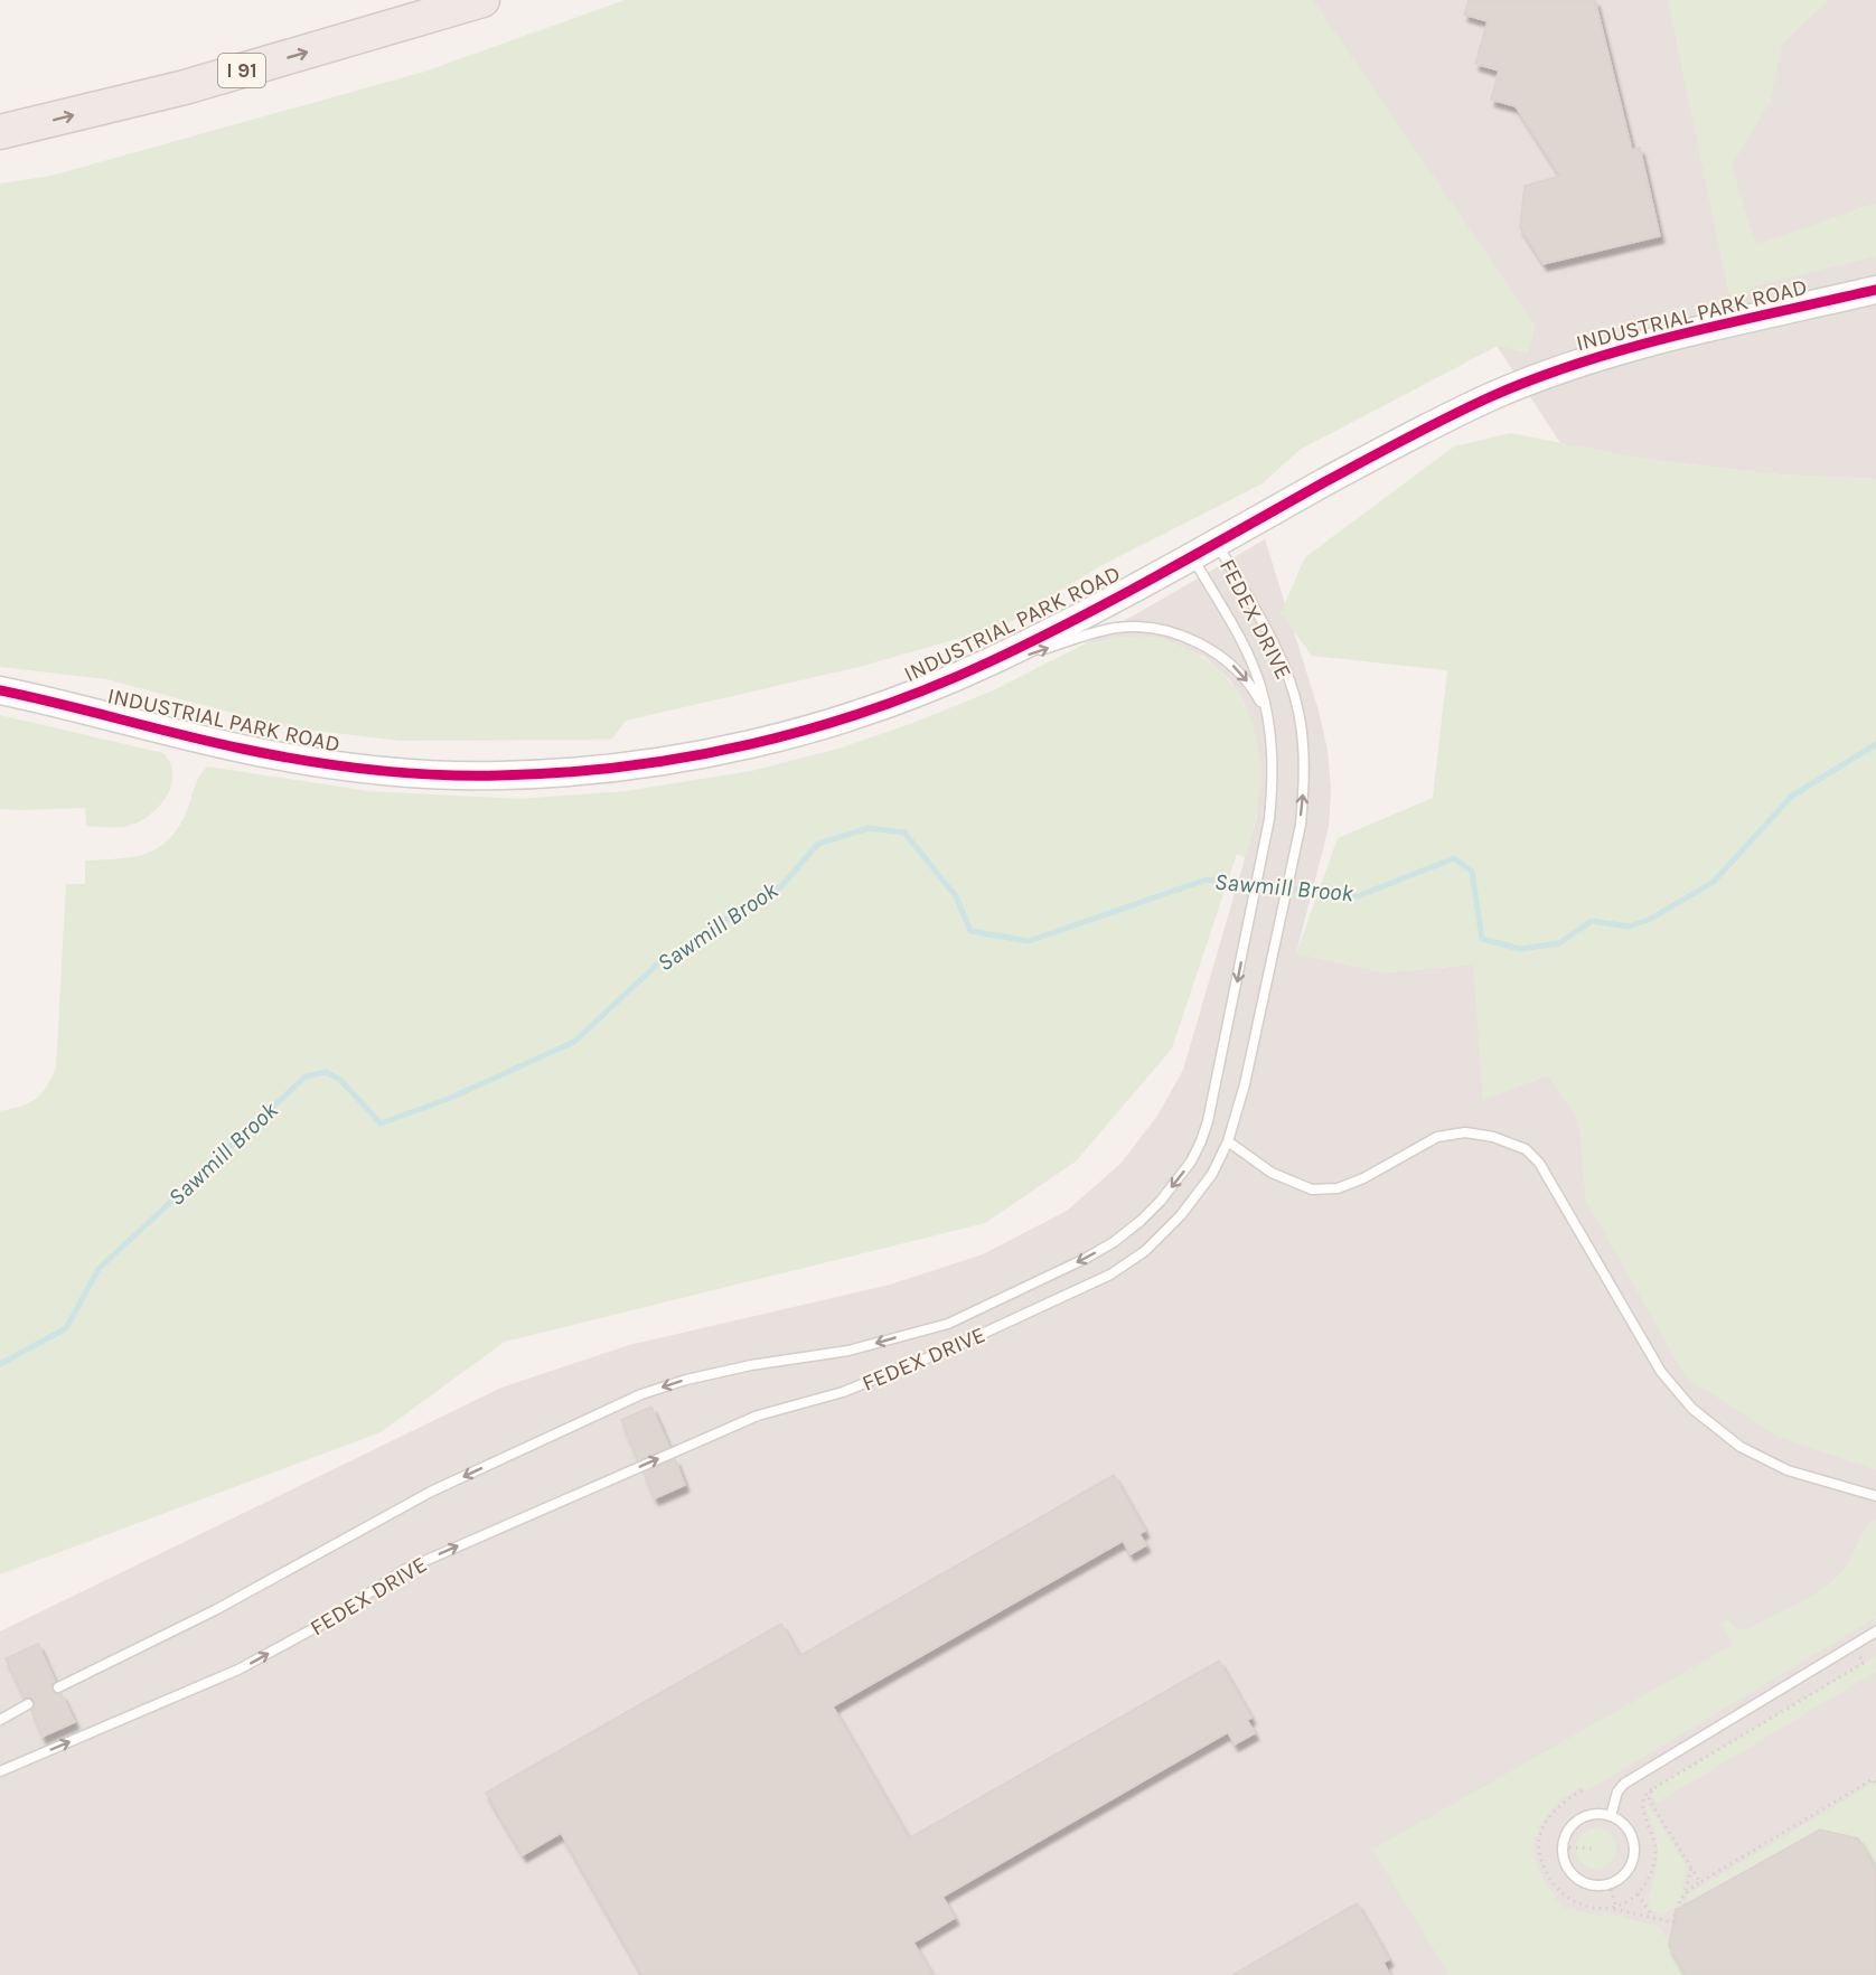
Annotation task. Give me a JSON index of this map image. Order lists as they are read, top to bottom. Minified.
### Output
{"streets":{"highway":["I 91"],"street":["INDUSTRIAL PARK ROAD"],"lane":["FEDEX DRIVE"]},"crossings":[["INDUSTRIAL PARK ROAD","FEDEX DRIVE"]],"water":["Sawmill Brook"]}
